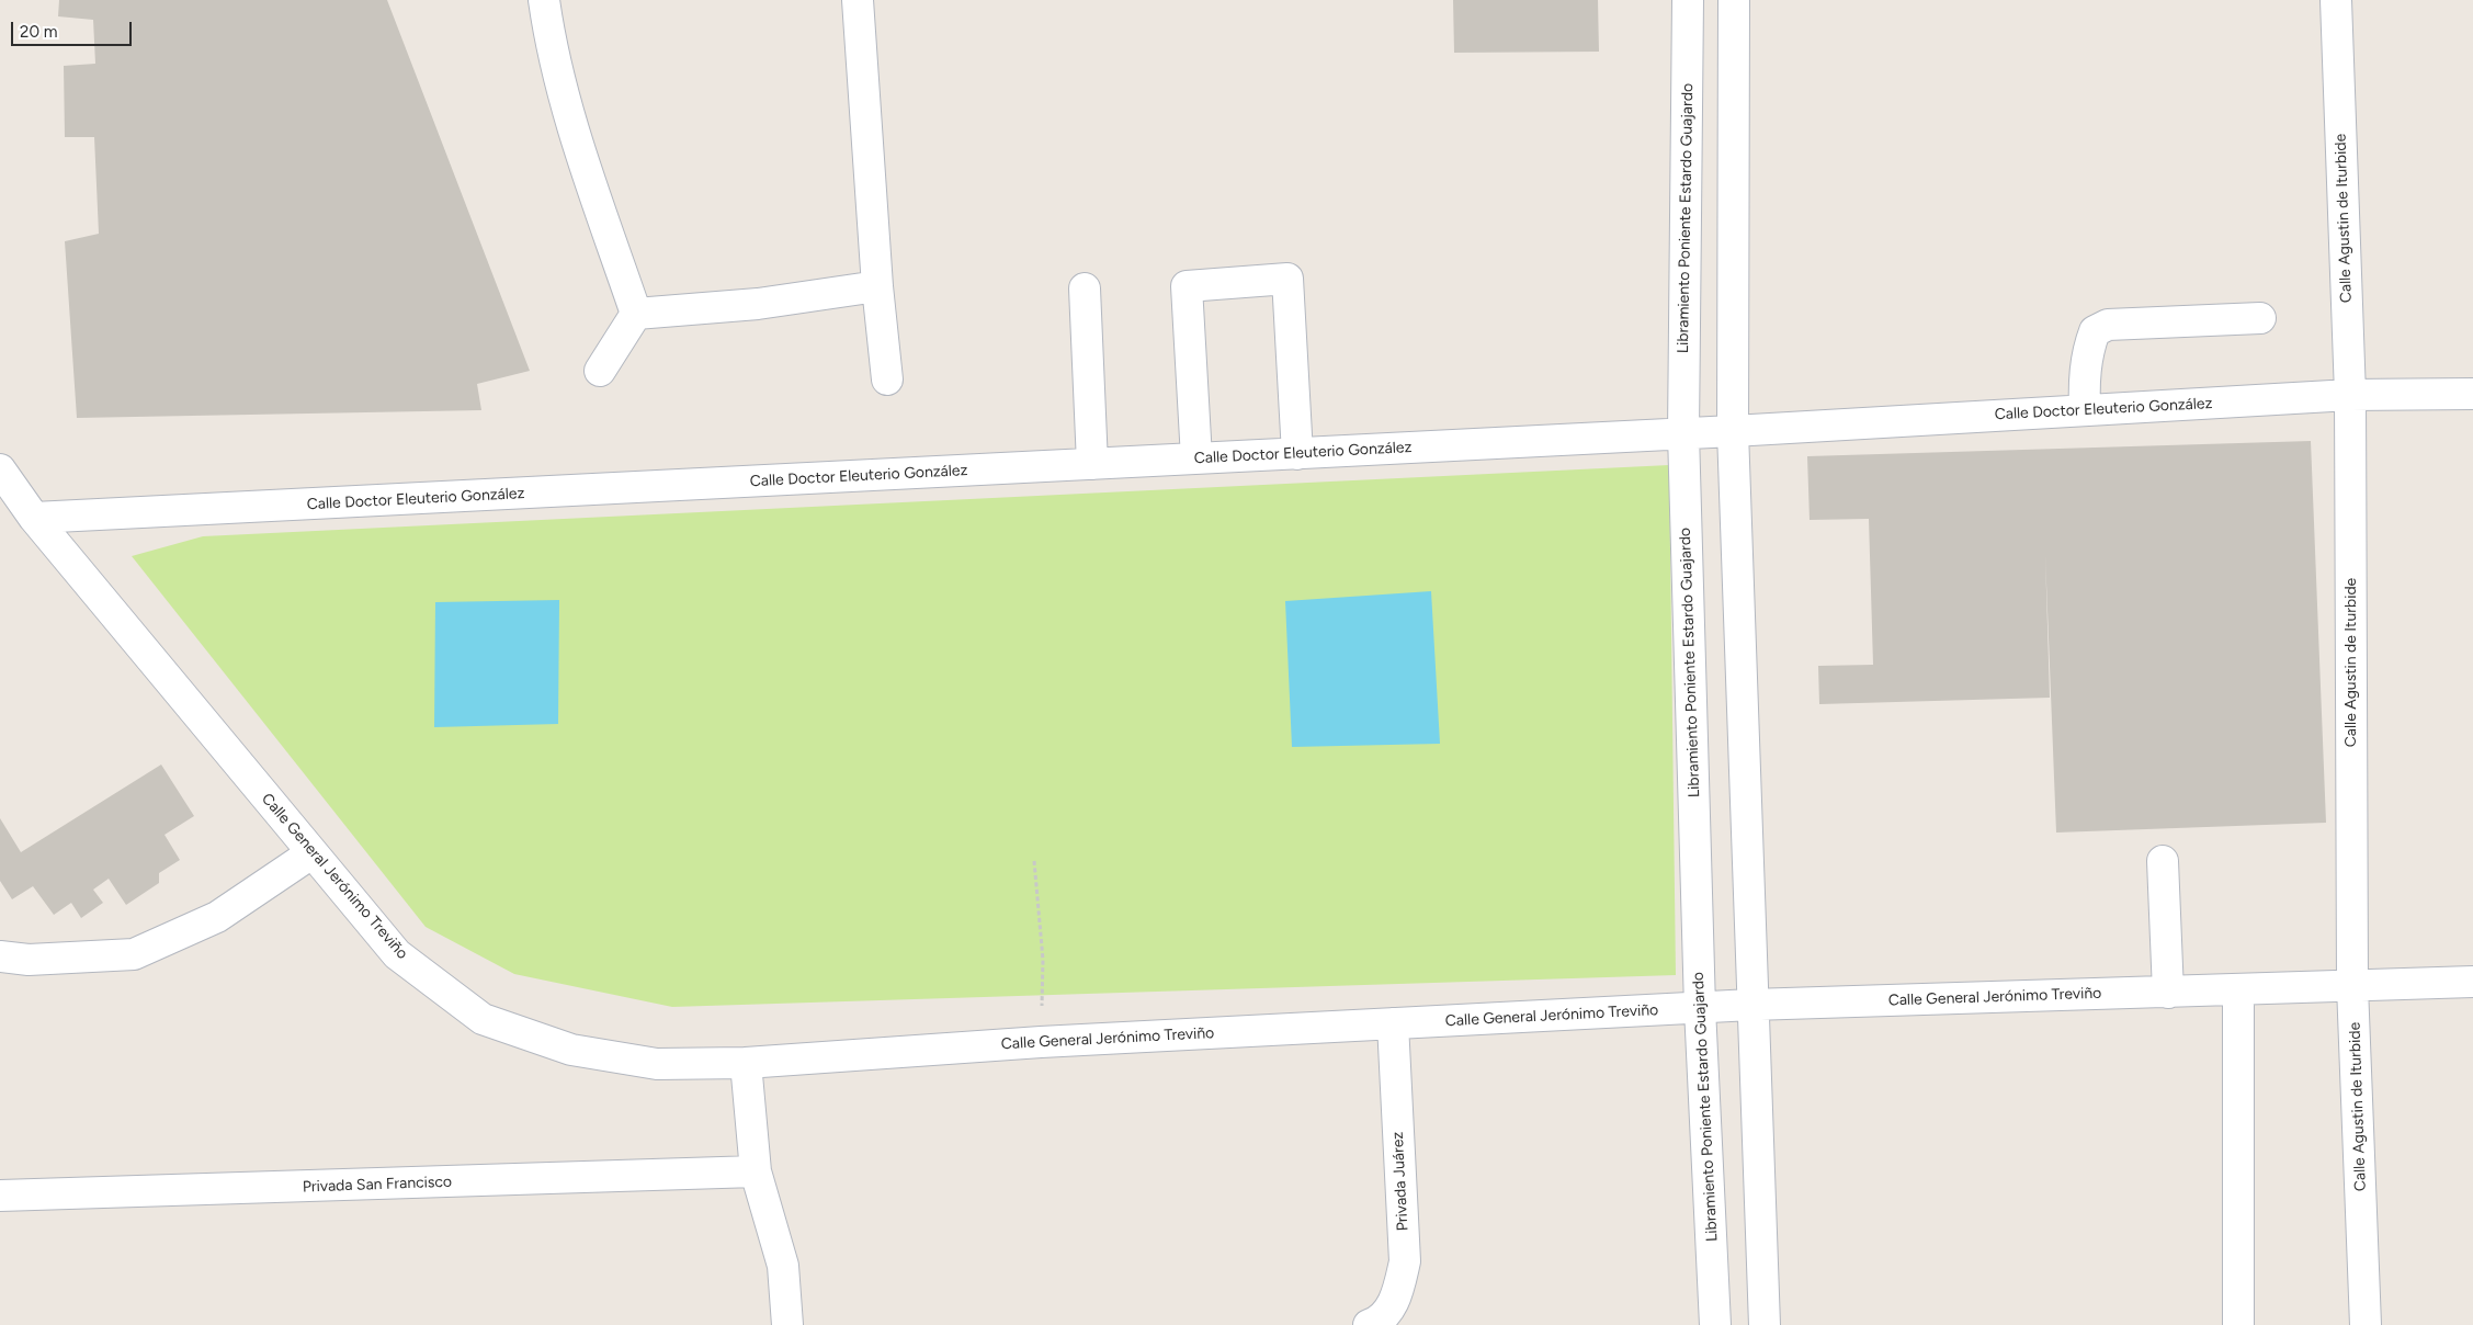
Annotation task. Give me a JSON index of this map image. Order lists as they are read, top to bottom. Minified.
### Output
{"streets":{"street":["Libramiento Poniente Estardo Guajardo","Calle Agustin de Iturbide","Calle Doctor Eleuterio González","Calle General Jerónimo Treviño","Privada Juárez","Privada San Francisco"]},"crossings":[["Libramiento Poniente Estardo Guajardo","Calle Doctor Eleuterio González"],["Libramiento Poniente Estardo Guajardo","Calle General Jerónimo Treviño"],["Calle Agustin de Iturbide","Calle Doctor Eleuterio González"],["Calle Agustin de Iturbide","Calle General Jerónimo Treviño"],["Calle Doctor Eleuterio González","Calle General Jerónimo Treviño"],["Calle General Jerónimo Treviño","Privada Juárez"]],"scale_bar":"20 m"}
